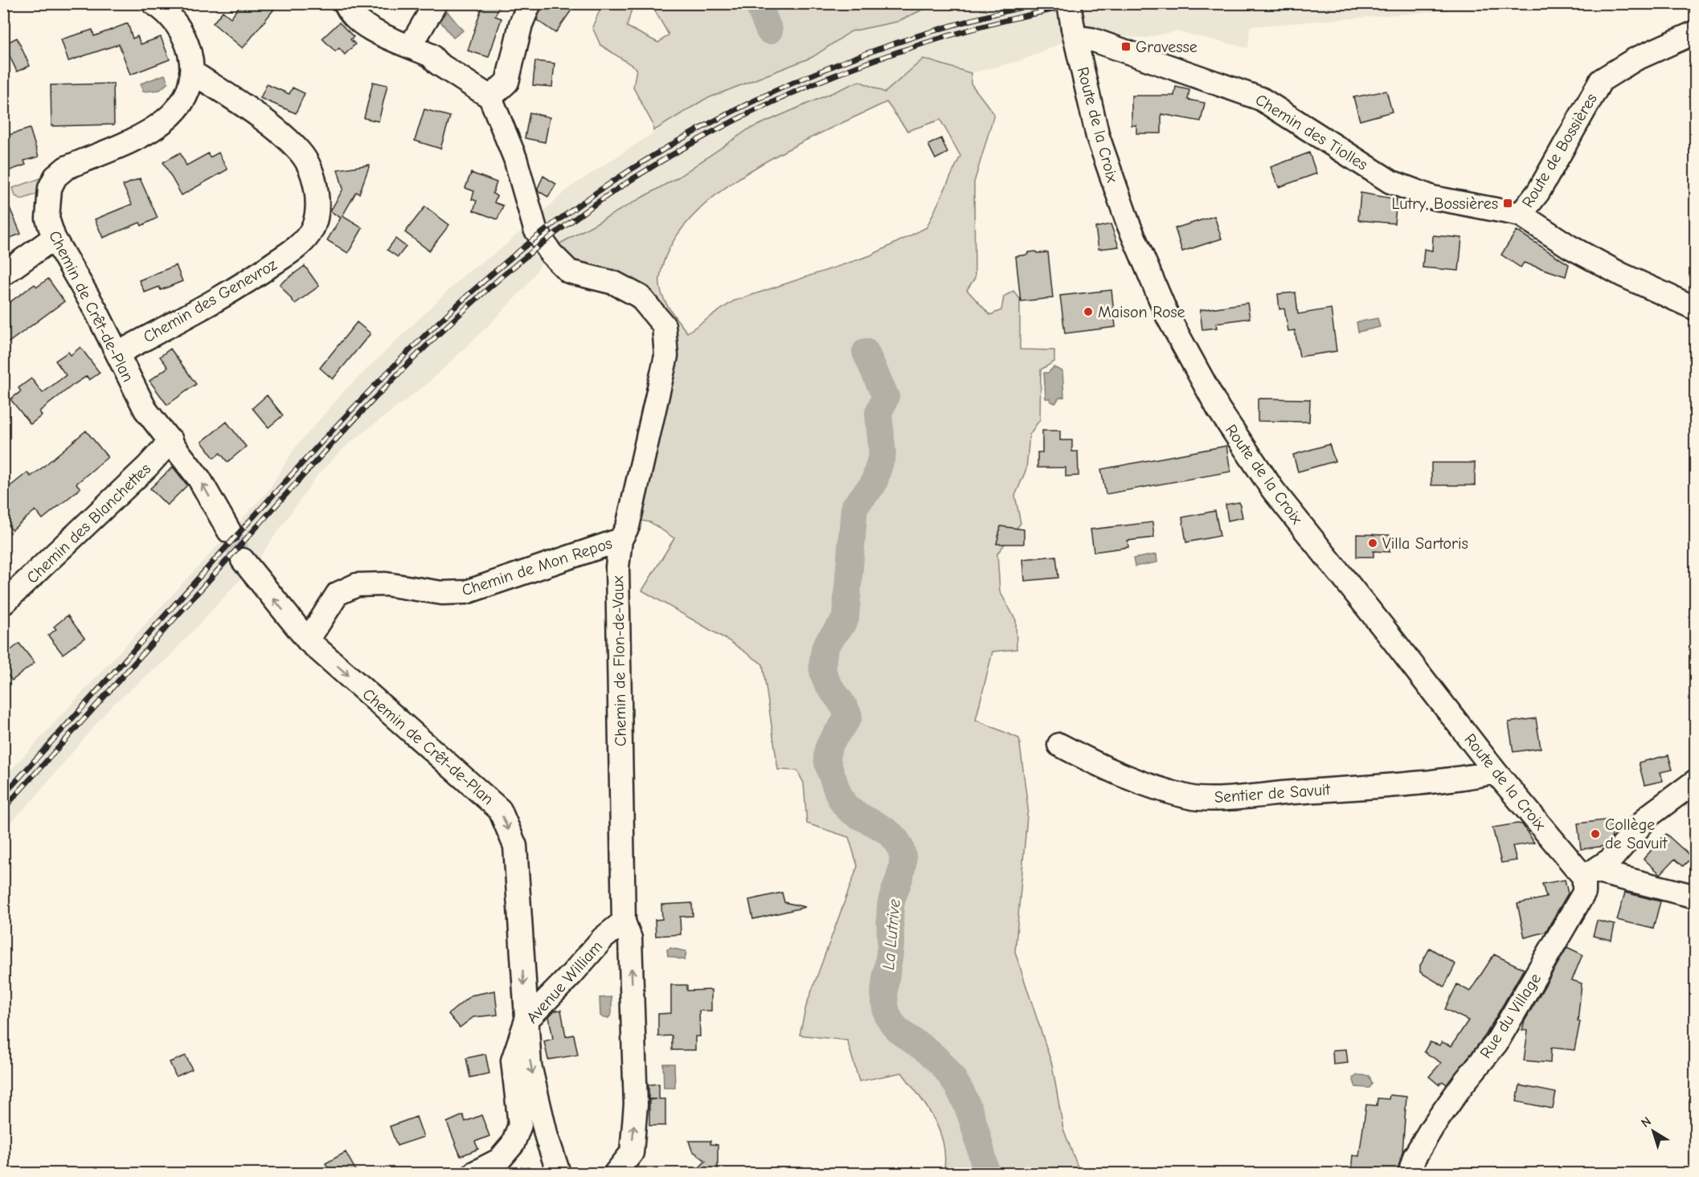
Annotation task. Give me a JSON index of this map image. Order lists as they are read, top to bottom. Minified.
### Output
{"streets":{"street":["Route de la Croix","Chemin des Tiolles","Route de Bossières","Chemin des Genevroz","Chemin de Crêt-de-Plan","Chemin des Blanchettes","Chemin de Mon Repos","Chemin de Flon-de-Vaux","Sentier de Savuit","Avenue William","Rue du Village"]},"crossings":[["Route de la Croix","Chemin des Tiolles"],["Route de la Croix","Sentier de Savuit"],["Route de la Croix","Rue du Village"],["Chemin des Tiolles","Route de Bossières"],["Chemin des Genevroz","Chemin de Crêt-de-Plan"],["Chemin de Crêt-de-Plan","Chemin des Blanchettes"],["Chemin de Crêt-de-Plan","Chemin de Mon Repos"],["Chemin de Crêt-de-Plan","Avenue William"],["Chemin de Mon Repos","Chemin de Flon-de-Vaux"],["Chemin de Flon-de-Vaux","Avenue William"]],"water":["La Lutrive"],"places":{"transit":["Gravesse","Lutry, Bossières"],"other":["Maison Rose","Villa Sartoris","Collège de Savuit"]},"north":"top left"}
